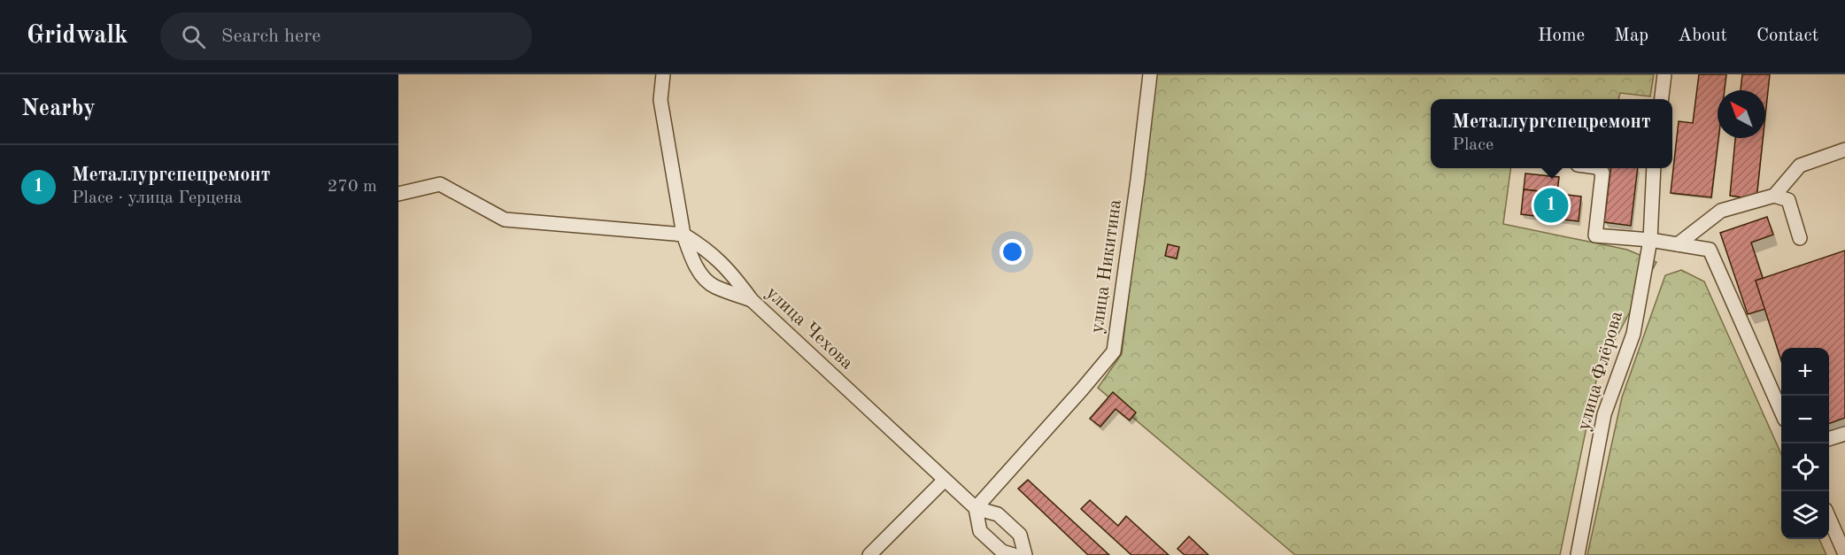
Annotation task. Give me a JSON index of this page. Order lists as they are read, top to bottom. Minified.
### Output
{"streets":{"street":["улица Никитина","улица Чехова","улица Флёрова"]},"crossings":[["улица Никитина","улица Чехова"]],"north":"top left","page":{"header":"Gridwalk","search":"Search here","nav":["Home","Map","About","Contact"],"heading":"Nearby","popup":["Металлургспецремонт","Place"],"list":[{"mark":"1","name":"Металлургспецремонт","note":"Place · улица Герцена","value":"270 m"}],"pins":"1","map_buttons":["+","−"]}}
